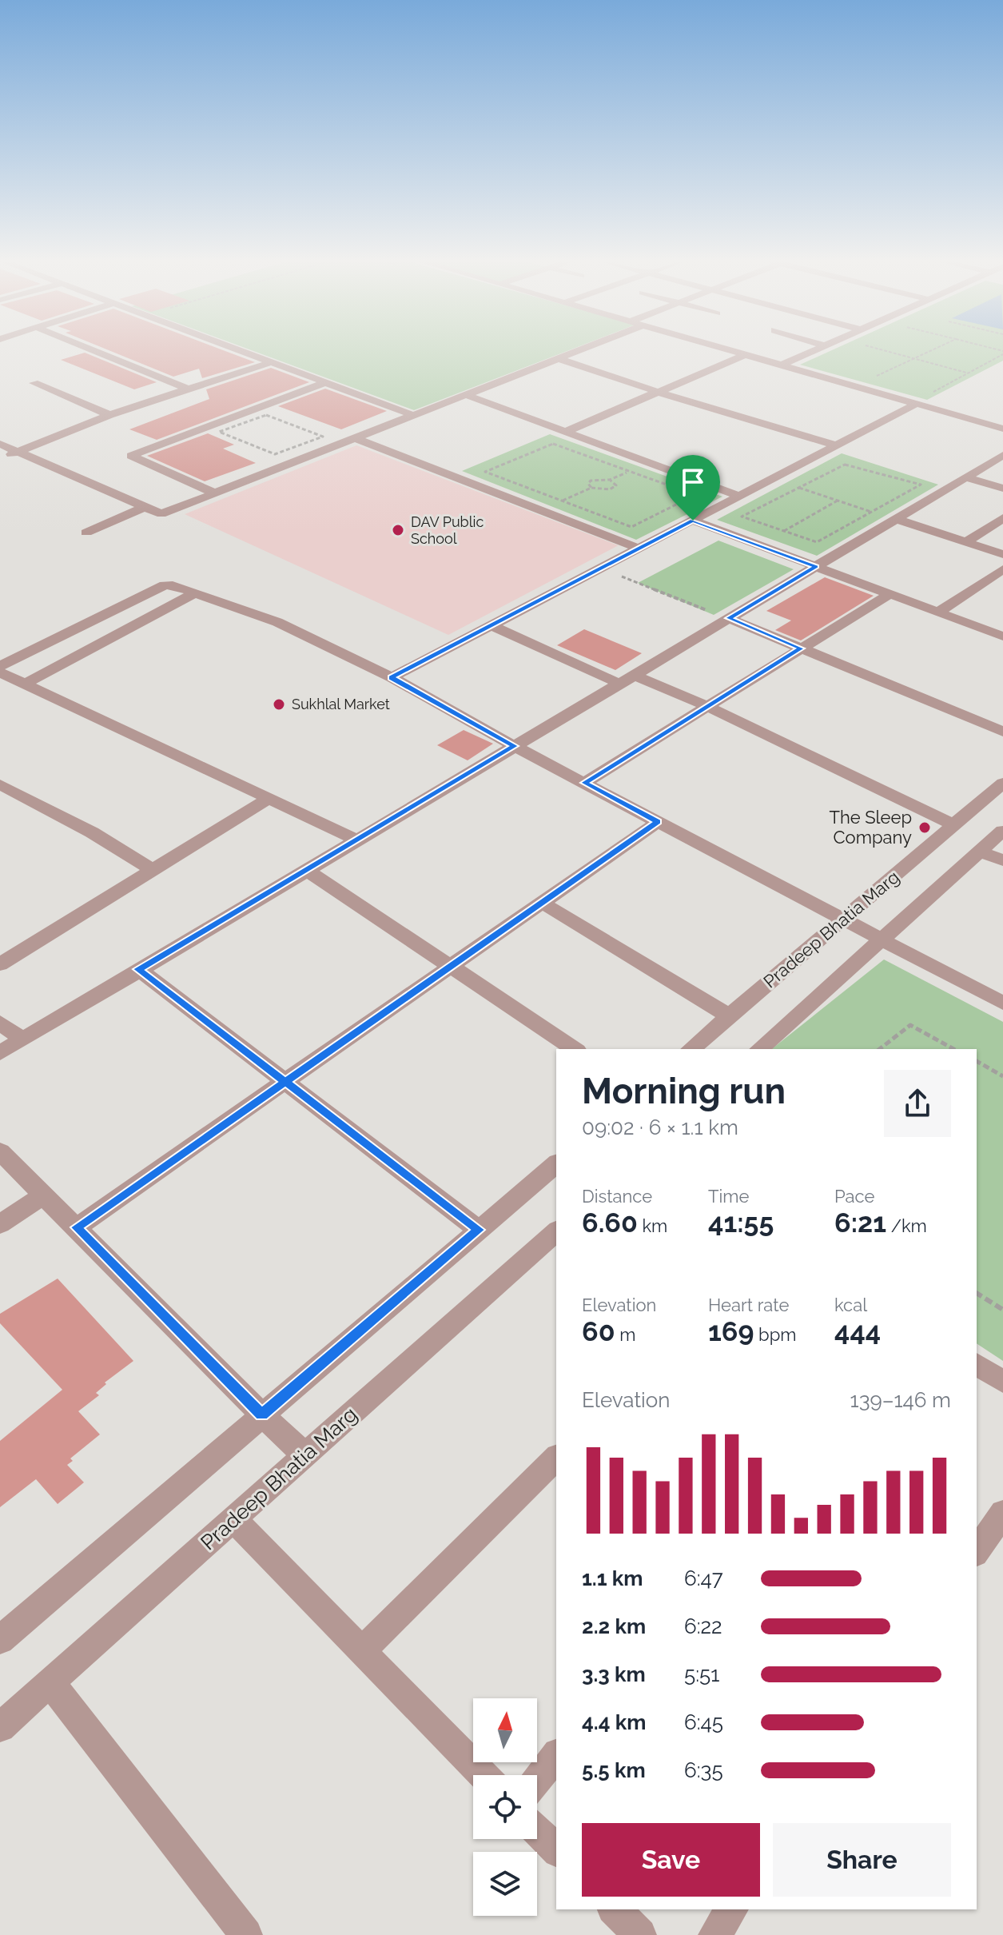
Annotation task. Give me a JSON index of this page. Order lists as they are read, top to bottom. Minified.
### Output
{"streets":{"street":["Pradeep Bhatia Marg"]},"places":["DAV Public School","Sukhlal Market","The Sleep Company"],"north":"top","page":{"heading":["Morning run","09:02 · 6 × 1.1 km"],"stats":[["Distance","6.60 km"],["Time","41:55"],["Pace","6:21 /km"],["Elevation","60 m"],["Heart rate","169 bpm"],["kcal","444"]],"chart":["Elevation","139–146 m"],"list":[{"name":"1.1 km","note":"6:47"},{"name":"2.2 km","note":"6:22"},{"name":"3.3 km","note":"5:51"},{"name":"4.4 km","note":"6:45"},{"name":"5.5 km","note":"6:35"}],"buttons":["Save","Share"]}}
